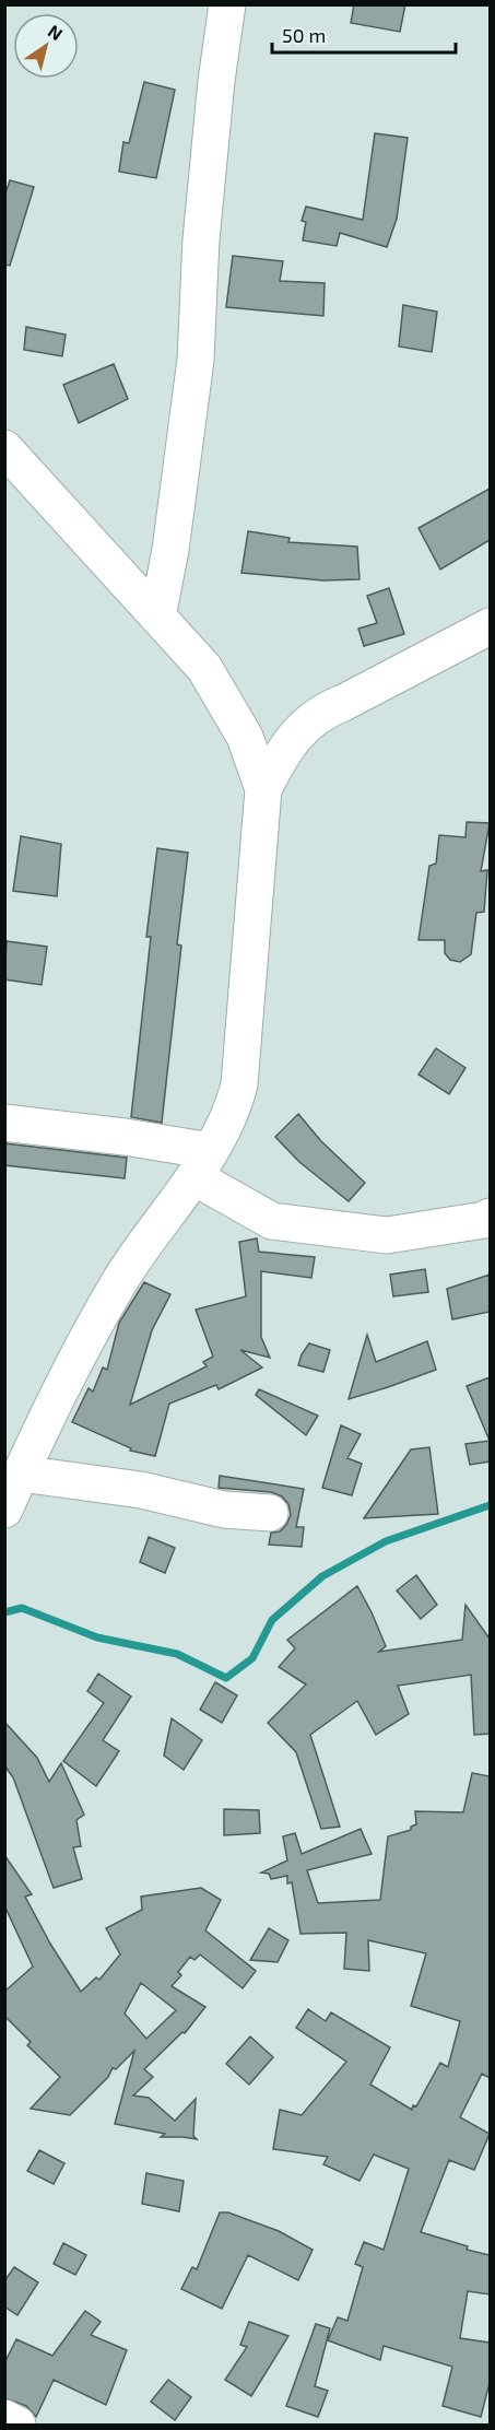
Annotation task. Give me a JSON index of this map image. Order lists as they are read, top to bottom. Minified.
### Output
{"scale_bar":"50 m","north":"top right"}
